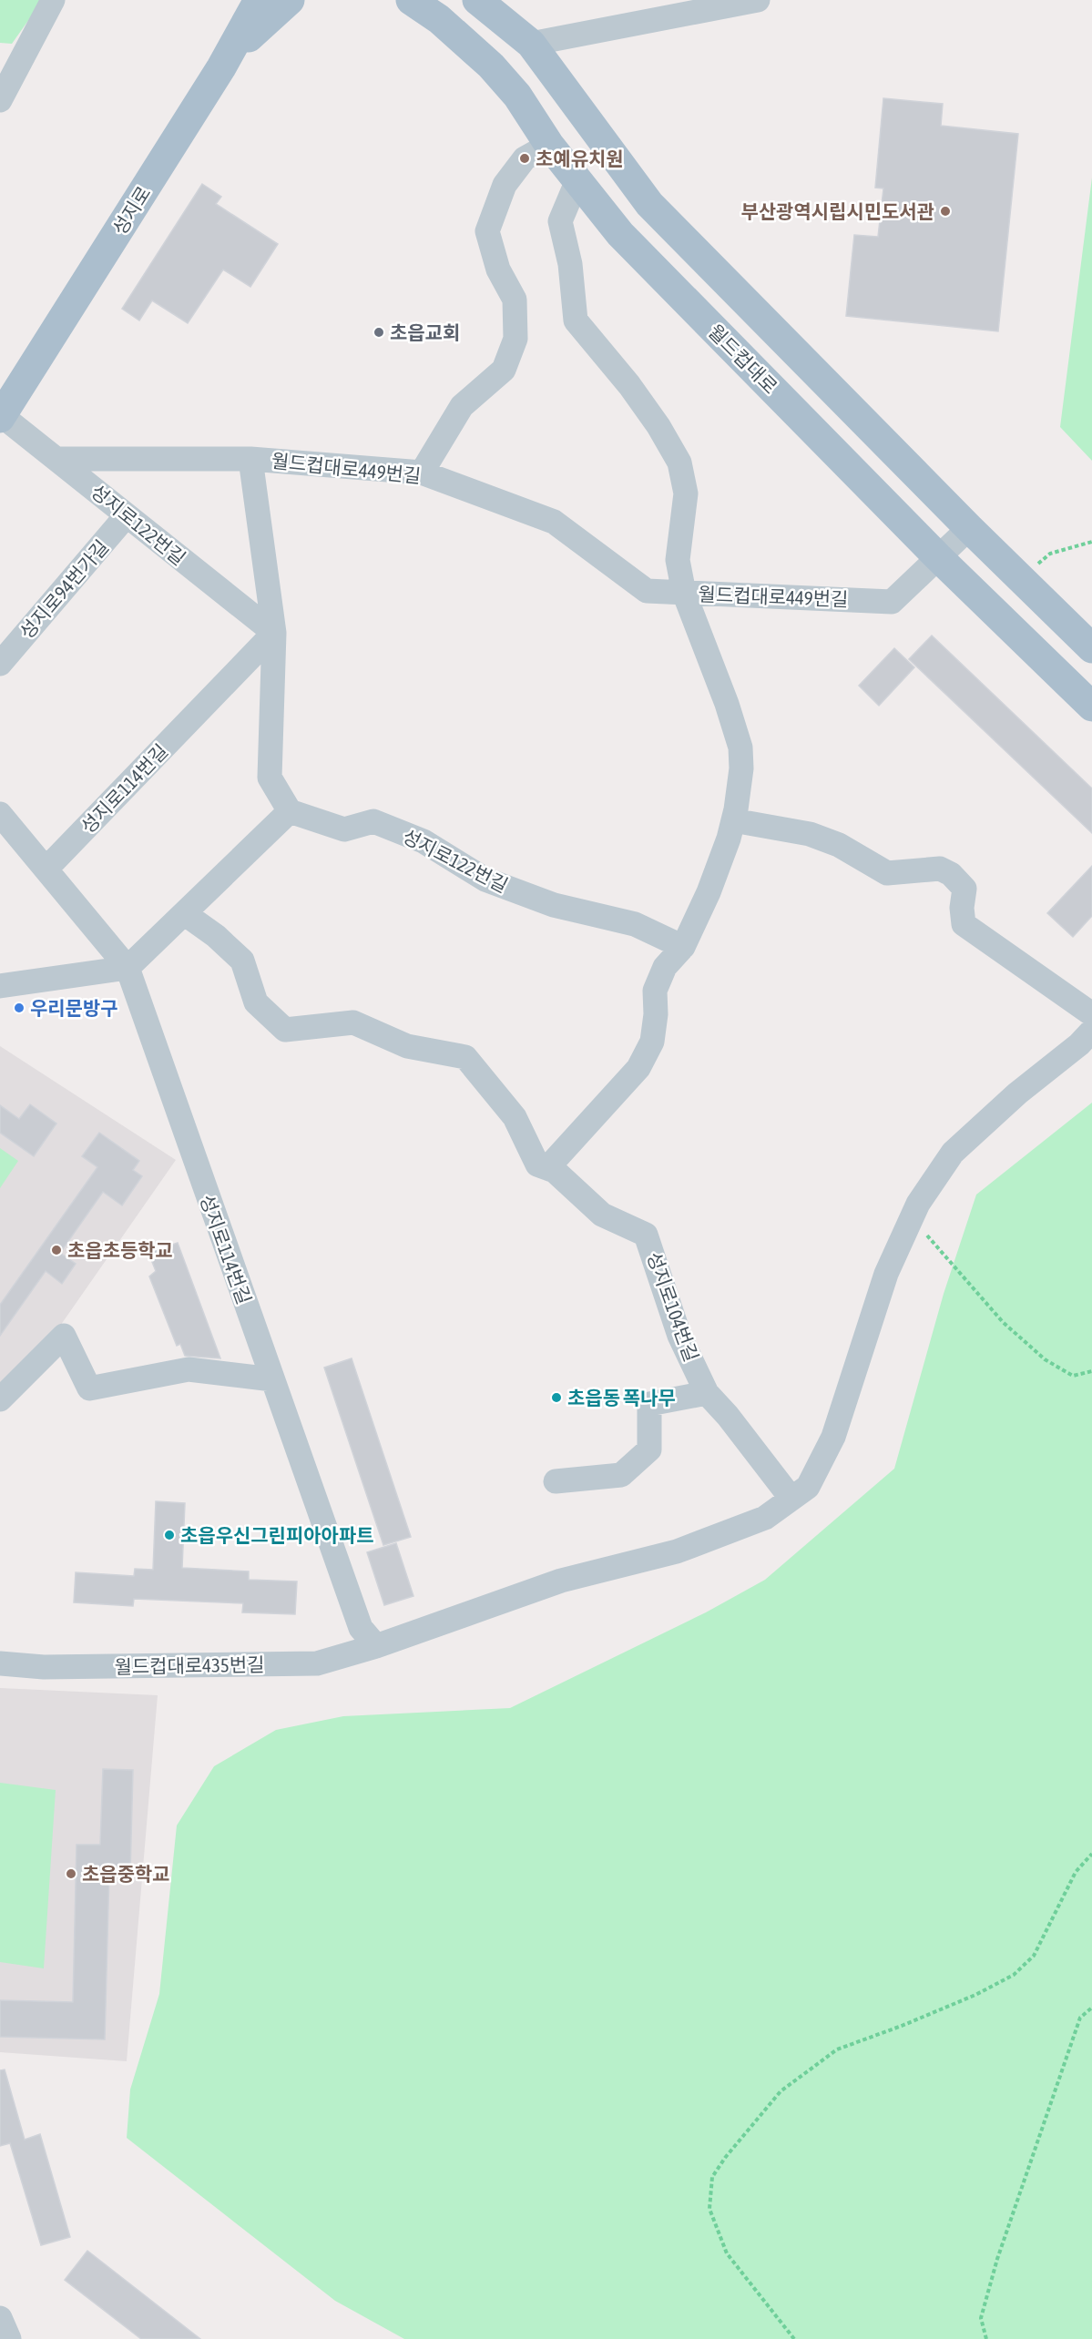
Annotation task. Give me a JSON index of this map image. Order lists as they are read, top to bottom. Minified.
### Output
{"streets":{"main road":["성지로","월드컵대로"],"street":["월드컵대로449번길","성지로122번길","성지로94번가길","성지로114번길","성지로104번길","월드컵대로435번길"]},"crossings":[["성지로","성지로122번길"],["월드컵대로","월드컵대로449번길"],["월드컵대로449번길","성지로122번길"],["성지로122번길","성지로94번가길"],["성지로122번길","성지로114번길"],["성지로114번길","월드컵대로435번길"],["성지로104번길","월드컵대로435번길"]],"places":["초예유치원","부산광역시립시민도서관","초읍교회","우리문방구","초읍초등학교","초읍동 폭나무","초읍우신그린피아아파트","초읍중학교"]}
